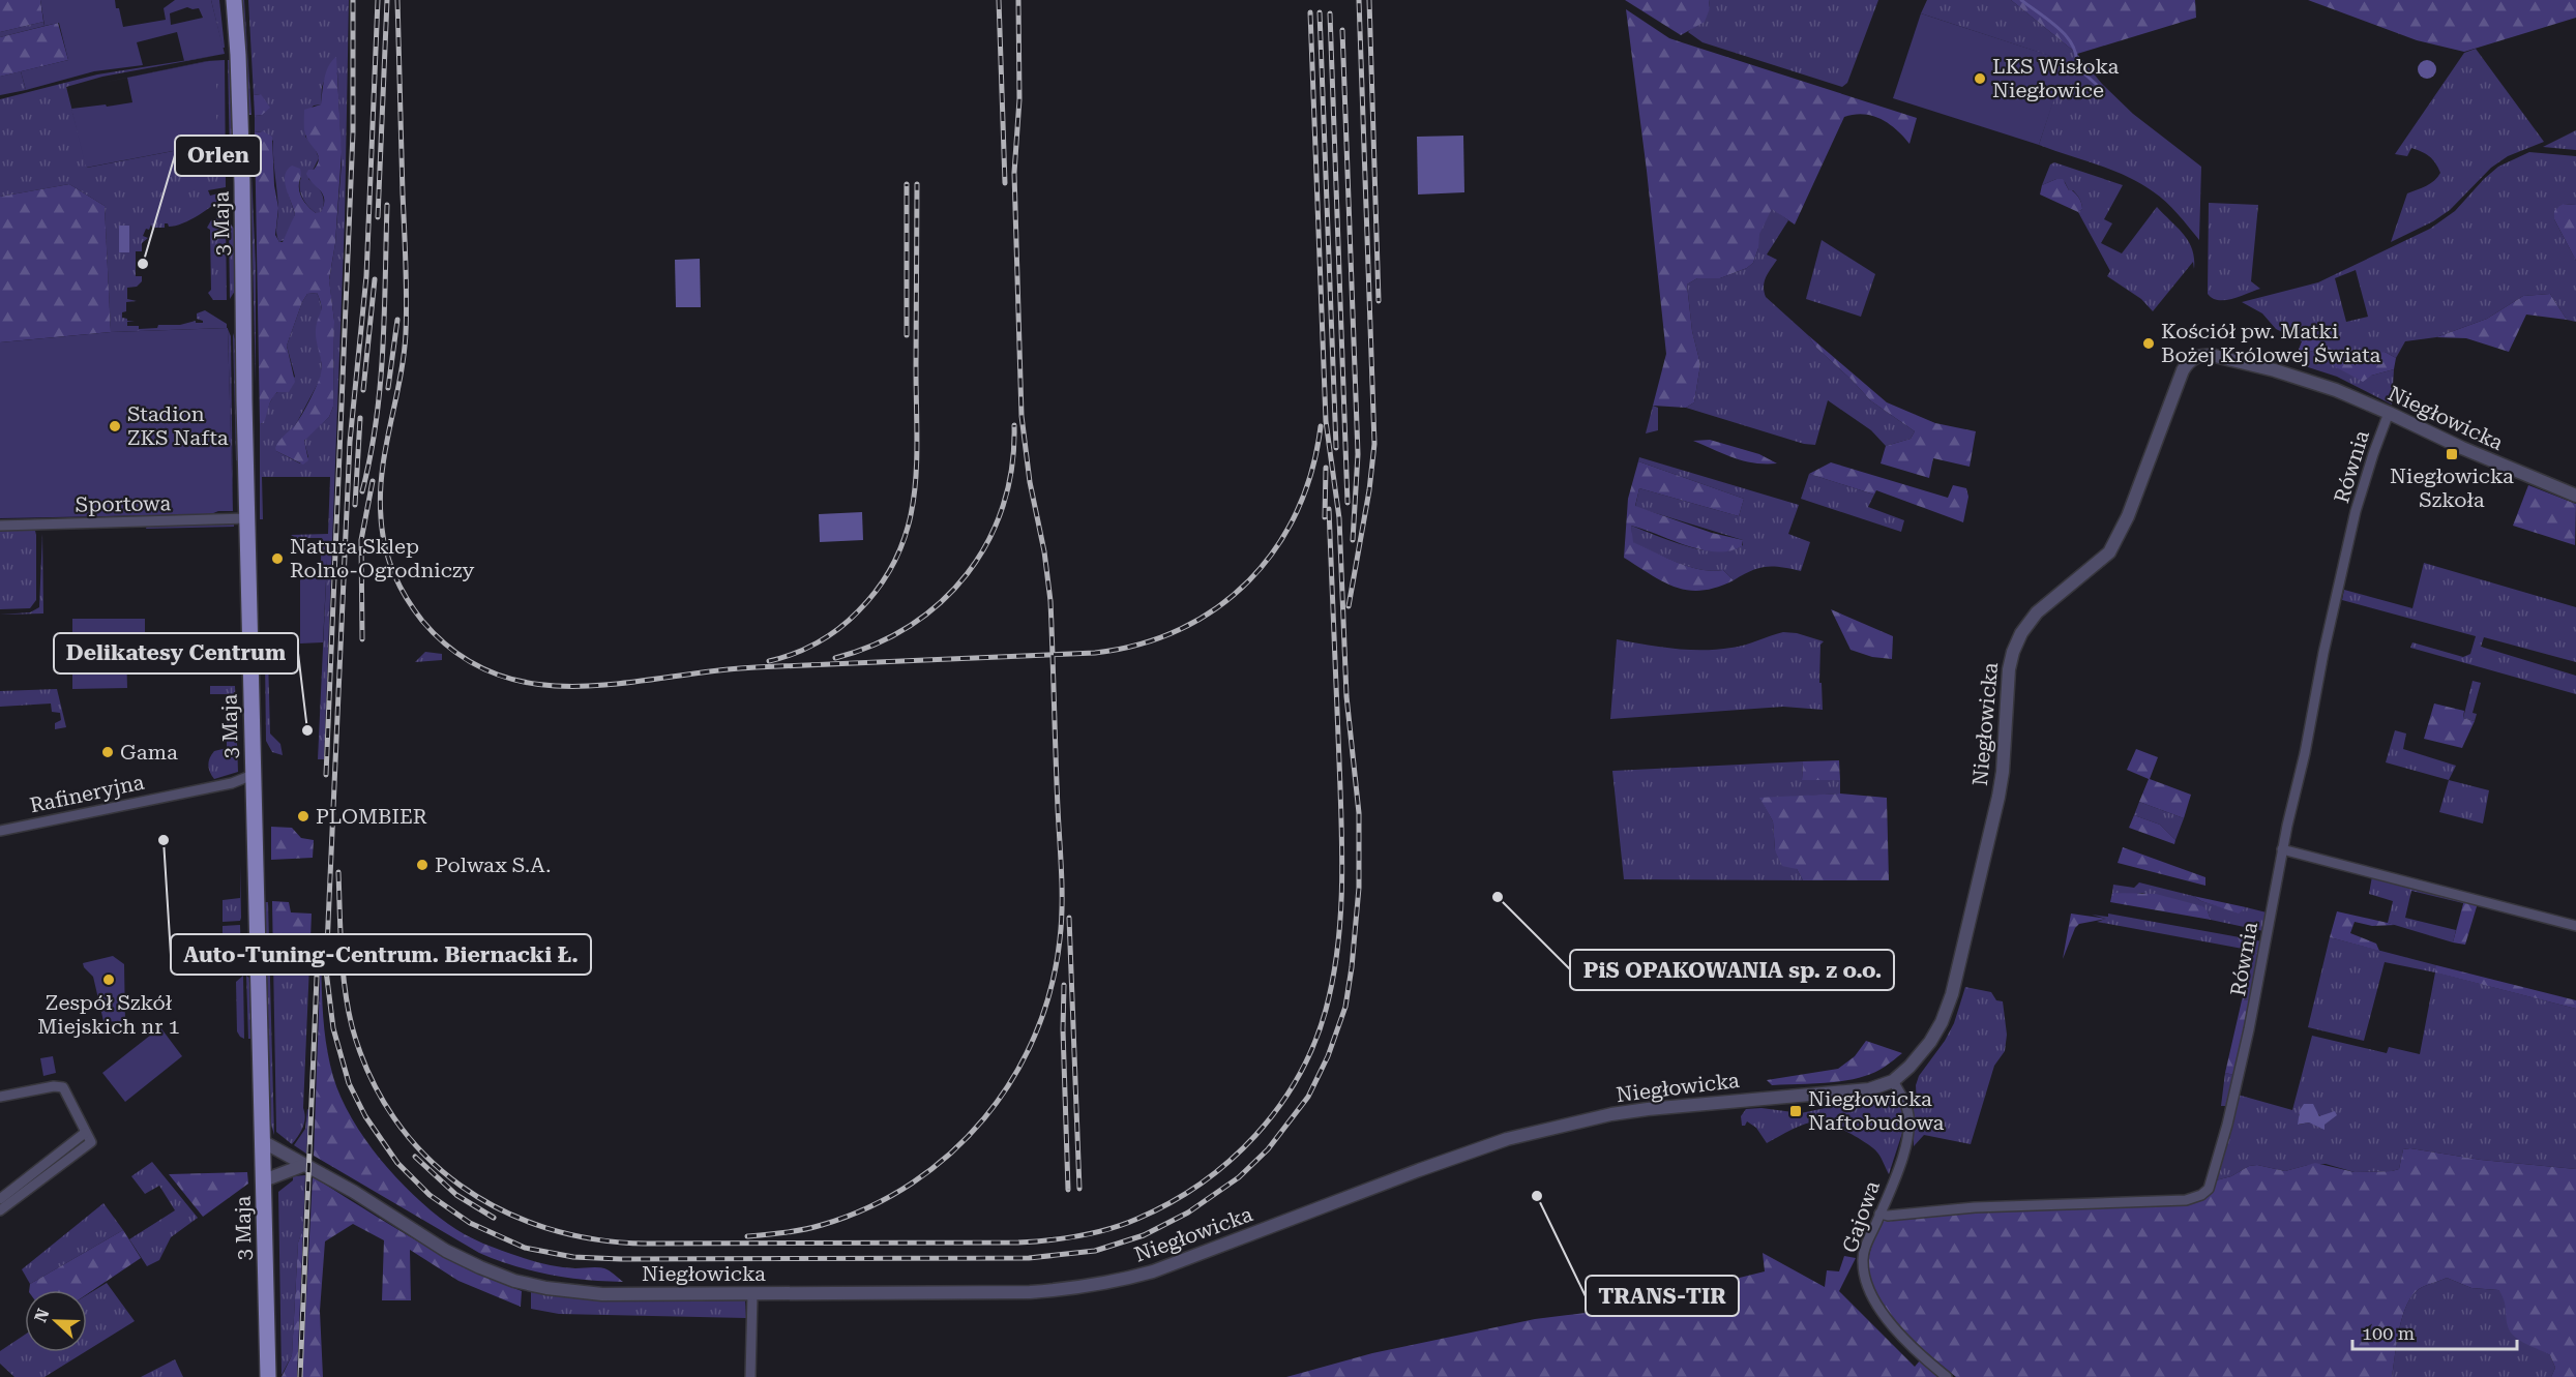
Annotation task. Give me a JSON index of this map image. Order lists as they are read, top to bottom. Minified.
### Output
{"streets":{"main road":["3 Maja"],"street":["Niegłowicka","Równia","Sportowa","Rafineryjna","Gajowa"]},"crossings":[["3 Maja","Niegłowicka"],["3 Maja","Sportowa"],["3 Maja","Rafineryjna"],["Niegłowicka","Równia"],["Niegłowicka","Gajowa"],["Równia","Gajowa"]],"places":{"other":["LKS Wisłoka Niegłowice","Orlen","Kościół pw. Matki Bożej Królowej Świata","Stadion ZKS Nafta","Natura Sklep Rolno-Ogrodniczy","Delikatesy Centrum","Gama","PLOMBIER","Auto-Tuning-Centrum. Biernacki Ł.","Polwax S.A.","PiS OPAKOWANIA sp. z o.o.","Zespół Szkół Miejskich nr 1","TRANS-TIR"],"transit":["Niegłowicka Szkoła","Niegłowicka Naftobudowa"]},"scale_bar":"100 m","north":"left"}
